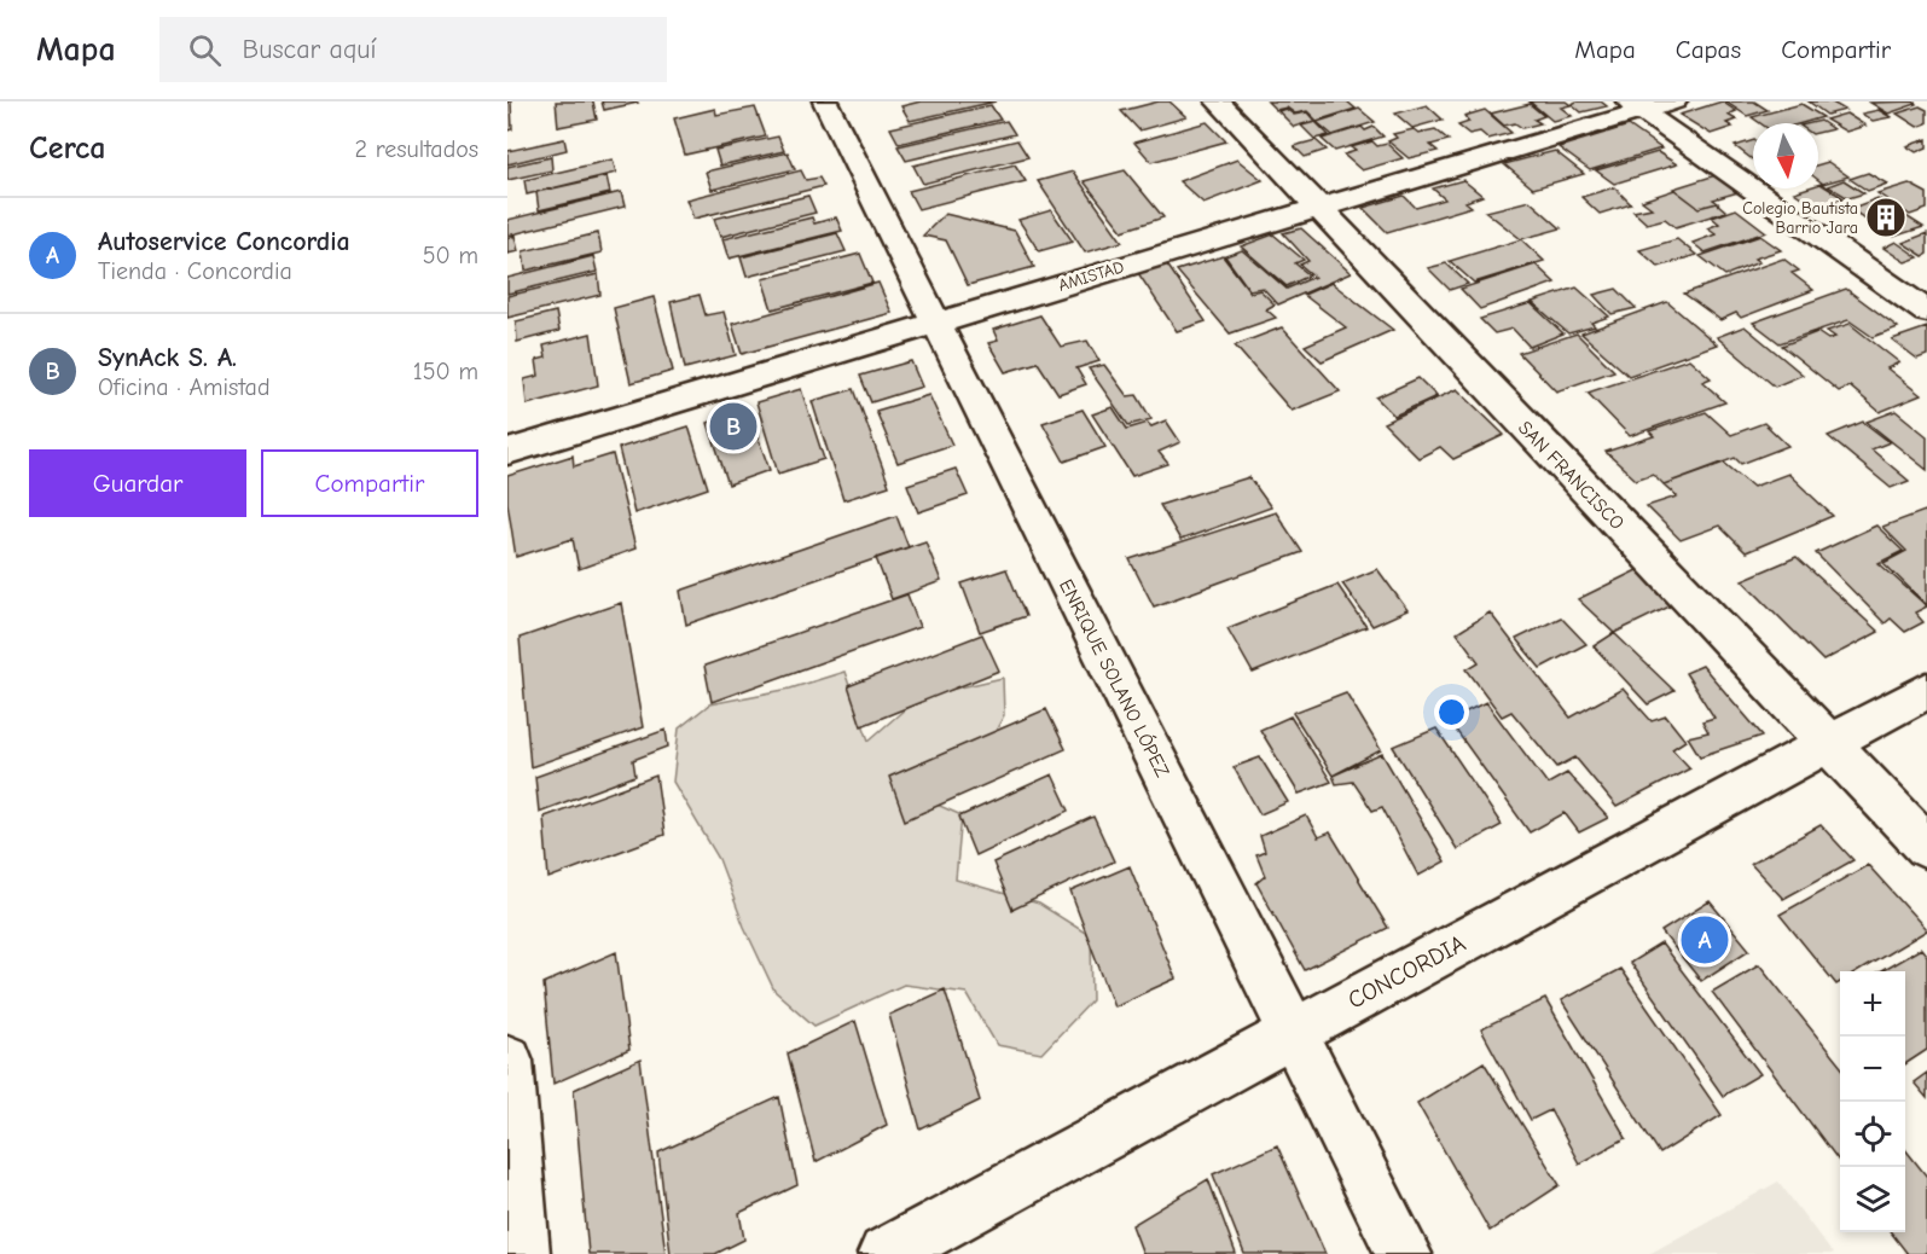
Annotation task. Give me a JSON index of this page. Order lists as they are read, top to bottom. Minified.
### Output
{"streets":{"street":["AMISTAD","SAN FRANCISCO","ENRIQUE SOLANO LÓPEZ","CONCORDIA"]},"crossings":[["AMISTAD","SAN FRANCISCO"],["AMISTAD","ENRIQUE SOLANO LÓPEZ"],["SAN FRANCISCO","CONCORDIA"],["ENRIQUE SOLANO LÓPEZ","CONCORDIA"]],"places":{"building":["Colegio Bautista Barrio Jara"]},"north":"bottom","page":{"header":"Mapa","search":"Buscar aquí","nav":["Mapa","Capas","Compartir"],"heading":["Cerca","2 resultados"],"list":[{"mark":"A","name":"Autoservice Concordia","note":"Tienda · Concordia","value":"50 m"},{"mark":"B","name":"SynAck S. A.","note":"Oficina · Amistad","value":"150 m"}],"pins":["B","A"],"buttons":["Guardar","Compartir"],"map_buttons":["+","−"]}}
